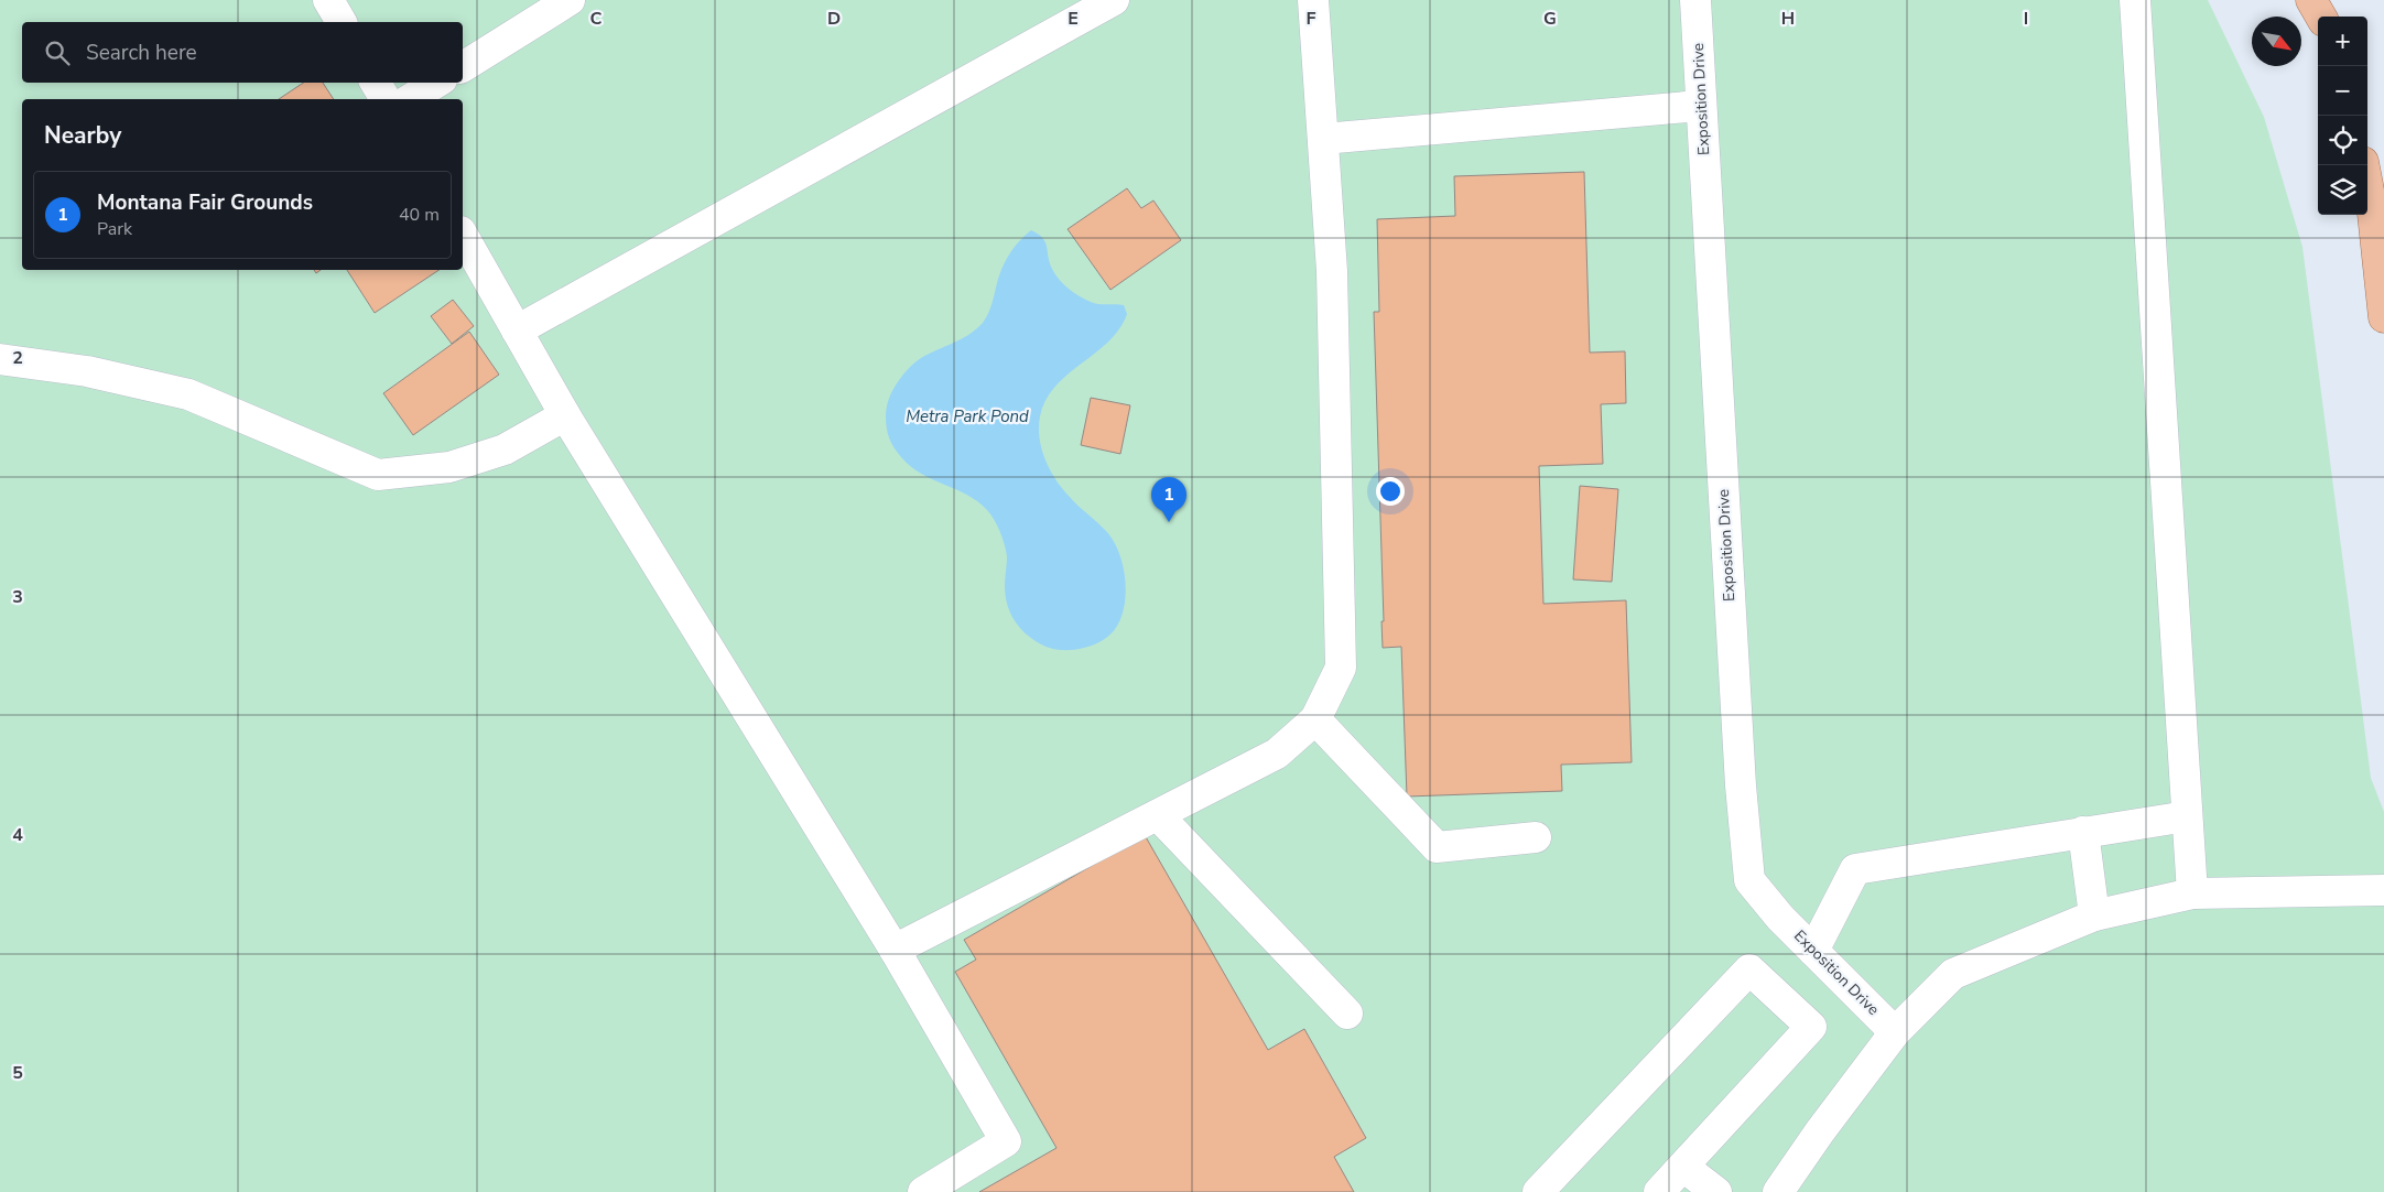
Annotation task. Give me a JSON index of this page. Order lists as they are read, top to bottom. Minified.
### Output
{"streets":{"street":["Exposition Drive"]},"water":["Metra Park Pond"],"north":"bottom right","page":{"map_buttons":["+","−"],"search":"Search here","heading":"Nearby","list":[{"mark":"1","name":"Montana Fair Grounds","note":"Park","value":"40 m"}],"pins":"1"},"grid":{"columns":["C","D","E","F","G","H","I"],"rows":["2","3","4","5"]}}
